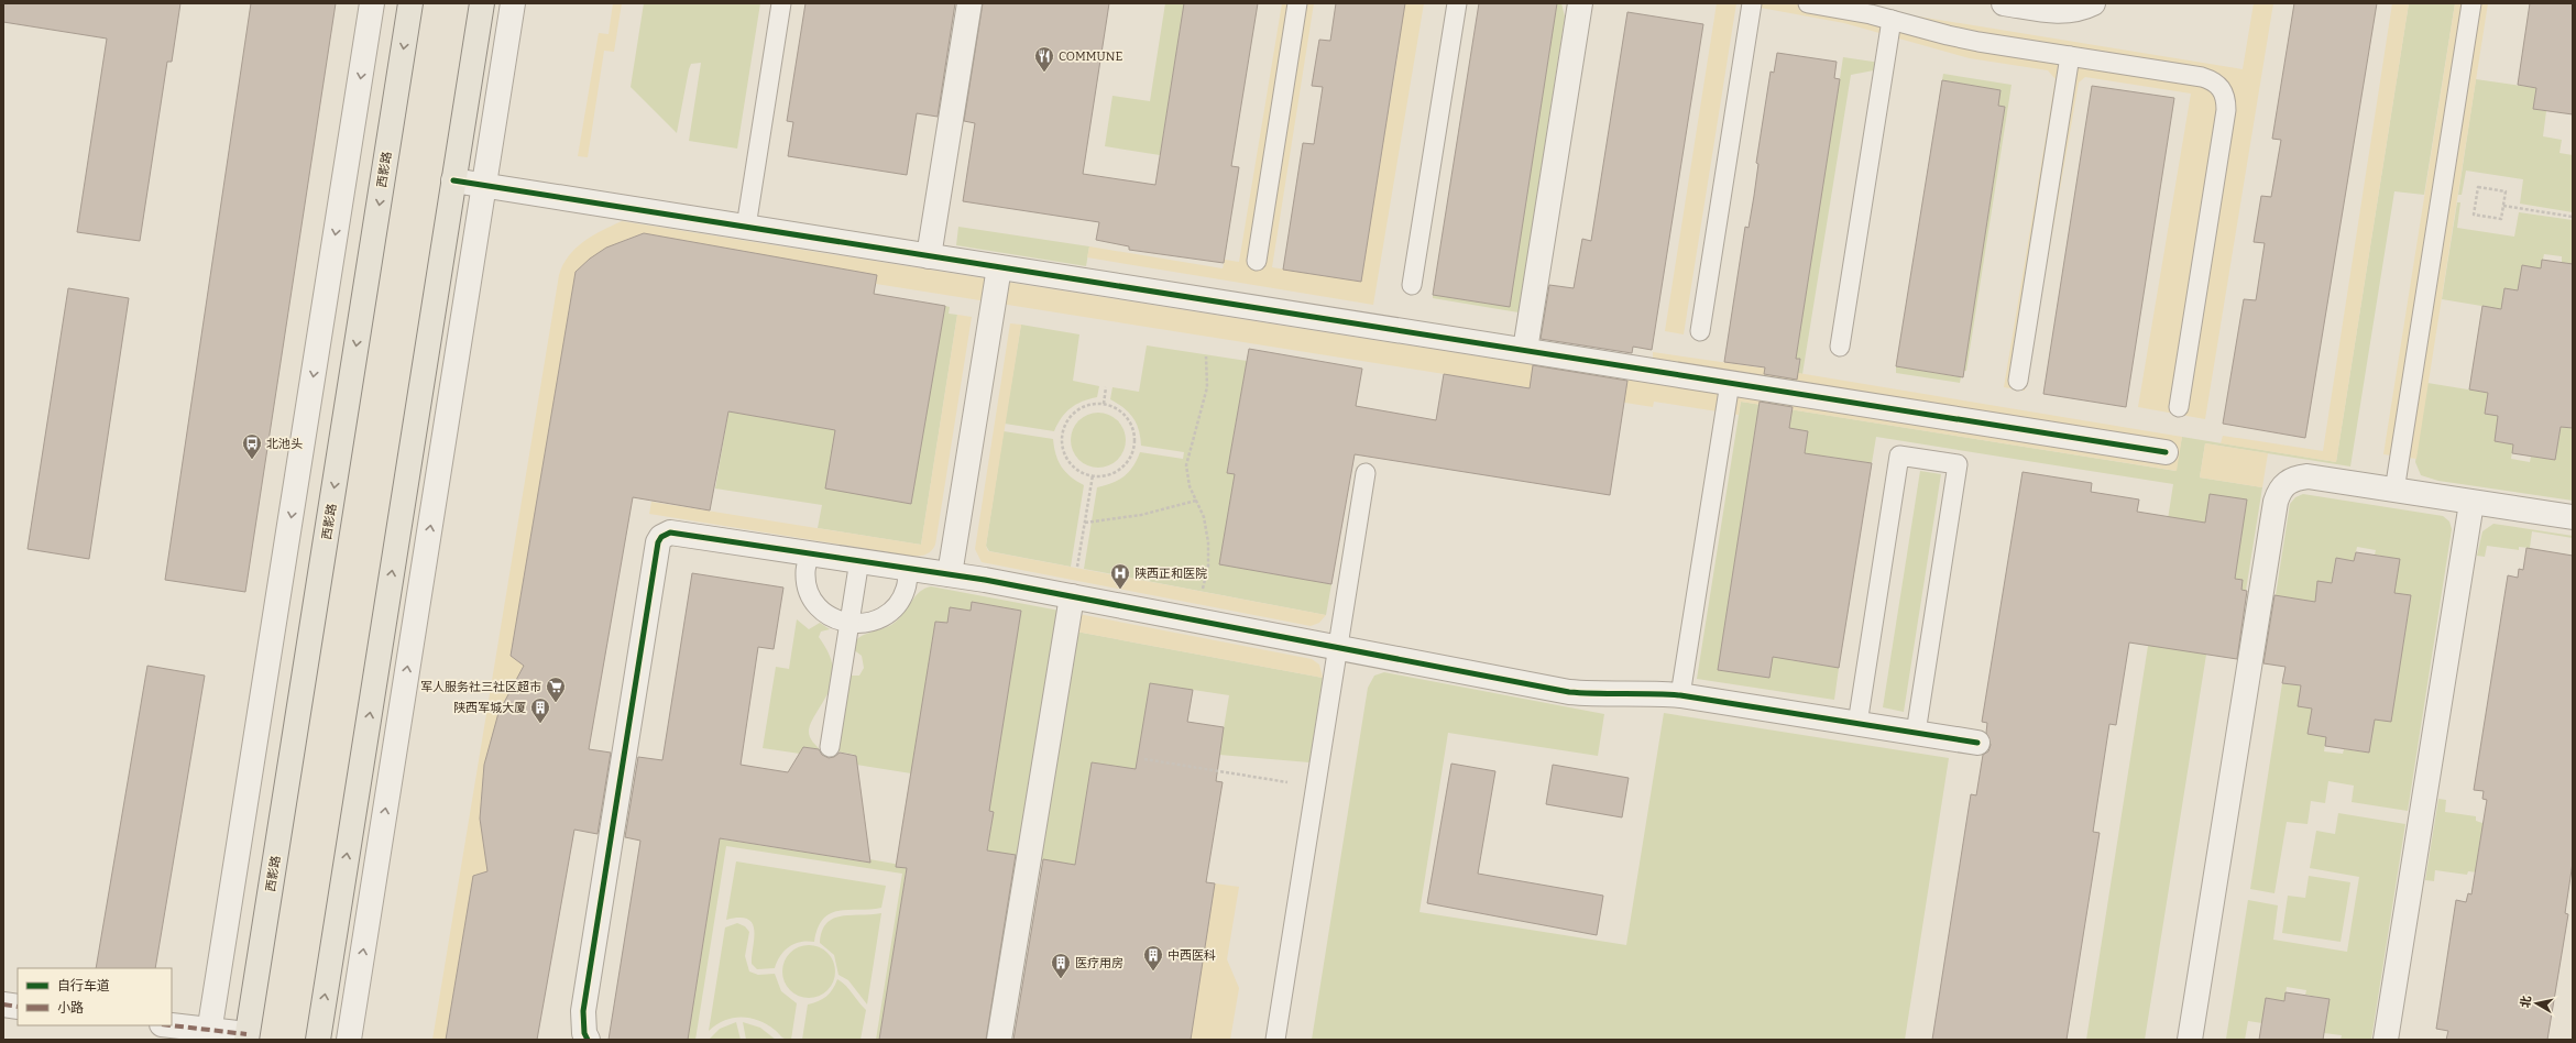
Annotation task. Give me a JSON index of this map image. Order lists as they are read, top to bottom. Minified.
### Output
{"streets":{"main road":["西影路"]},"places":{"restaurant":["COMMUNE"],"bus stop":["北池头"],"hospital":["陕西正和医院"],"supermarket":["军人服务社三社区超市"],"building":["陕西军城大厦","中西医科","医疗用房"]},"legend":["自行车道","小路"],"north":"left"}
